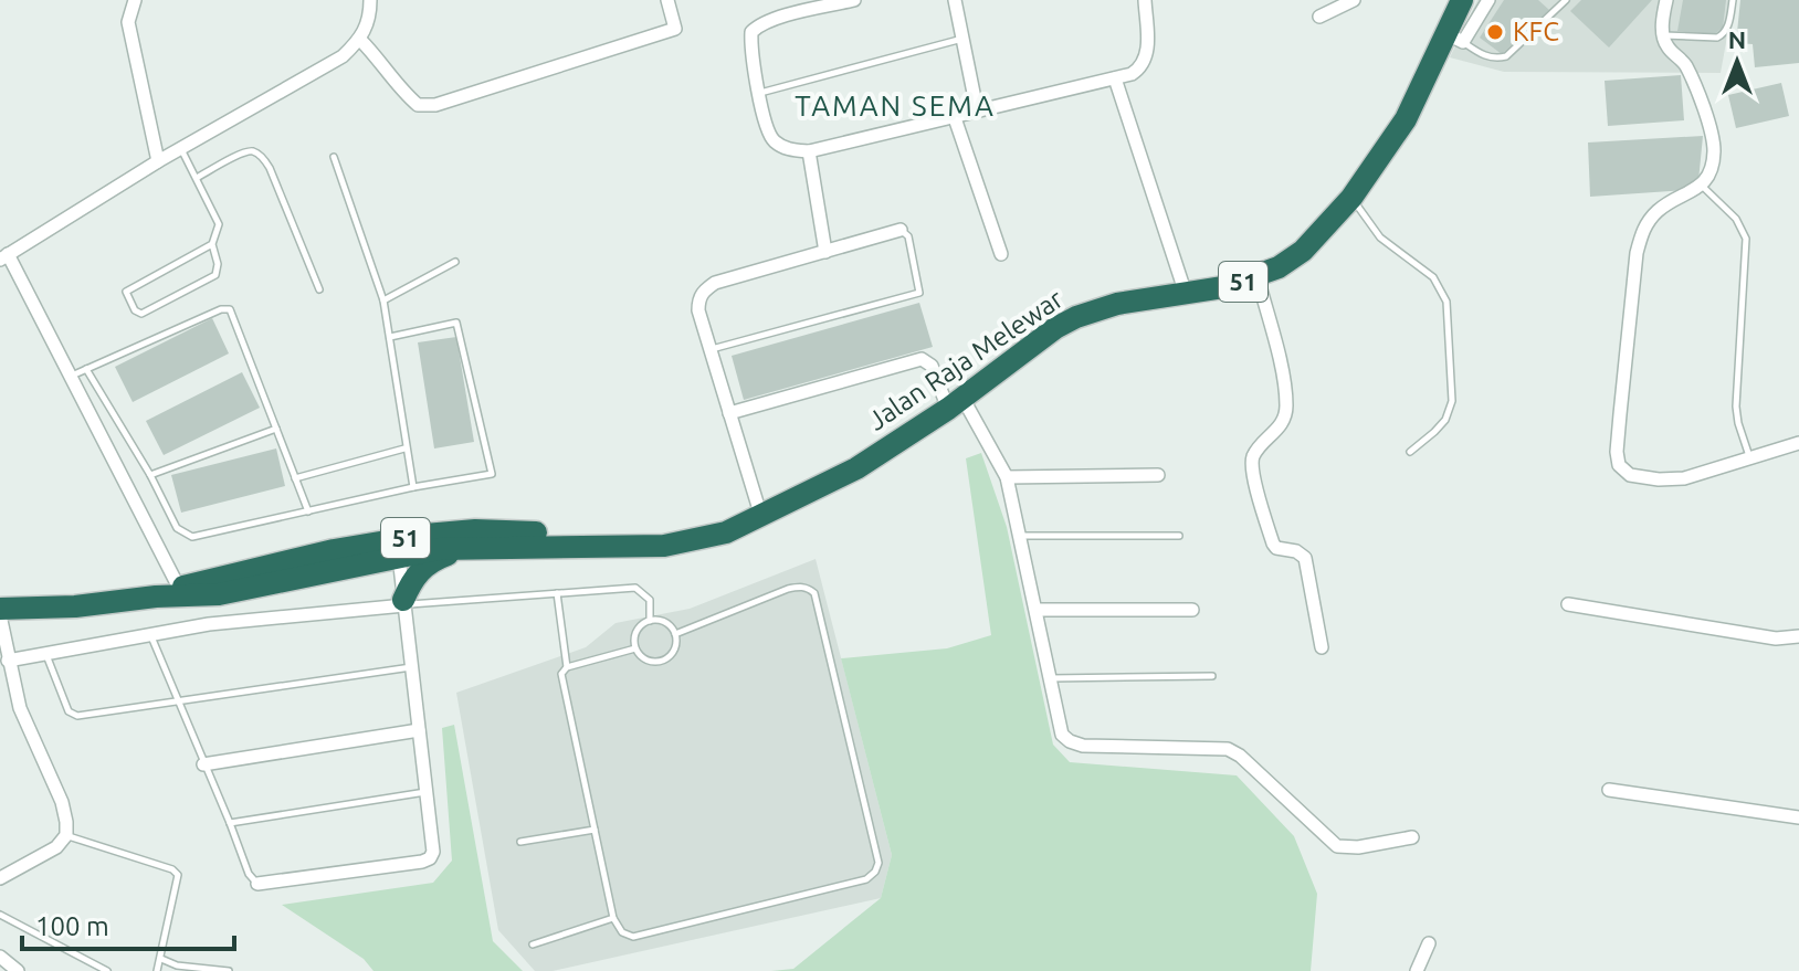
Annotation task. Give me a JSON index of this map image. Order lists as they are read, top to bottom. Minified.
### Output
{"streets":{"highway":["51","Jalan Raja Melewar"]},"districts":["TAMAN SEMA"],"places":["KFC"],"scale_bar":"100 m","north":"top"}
